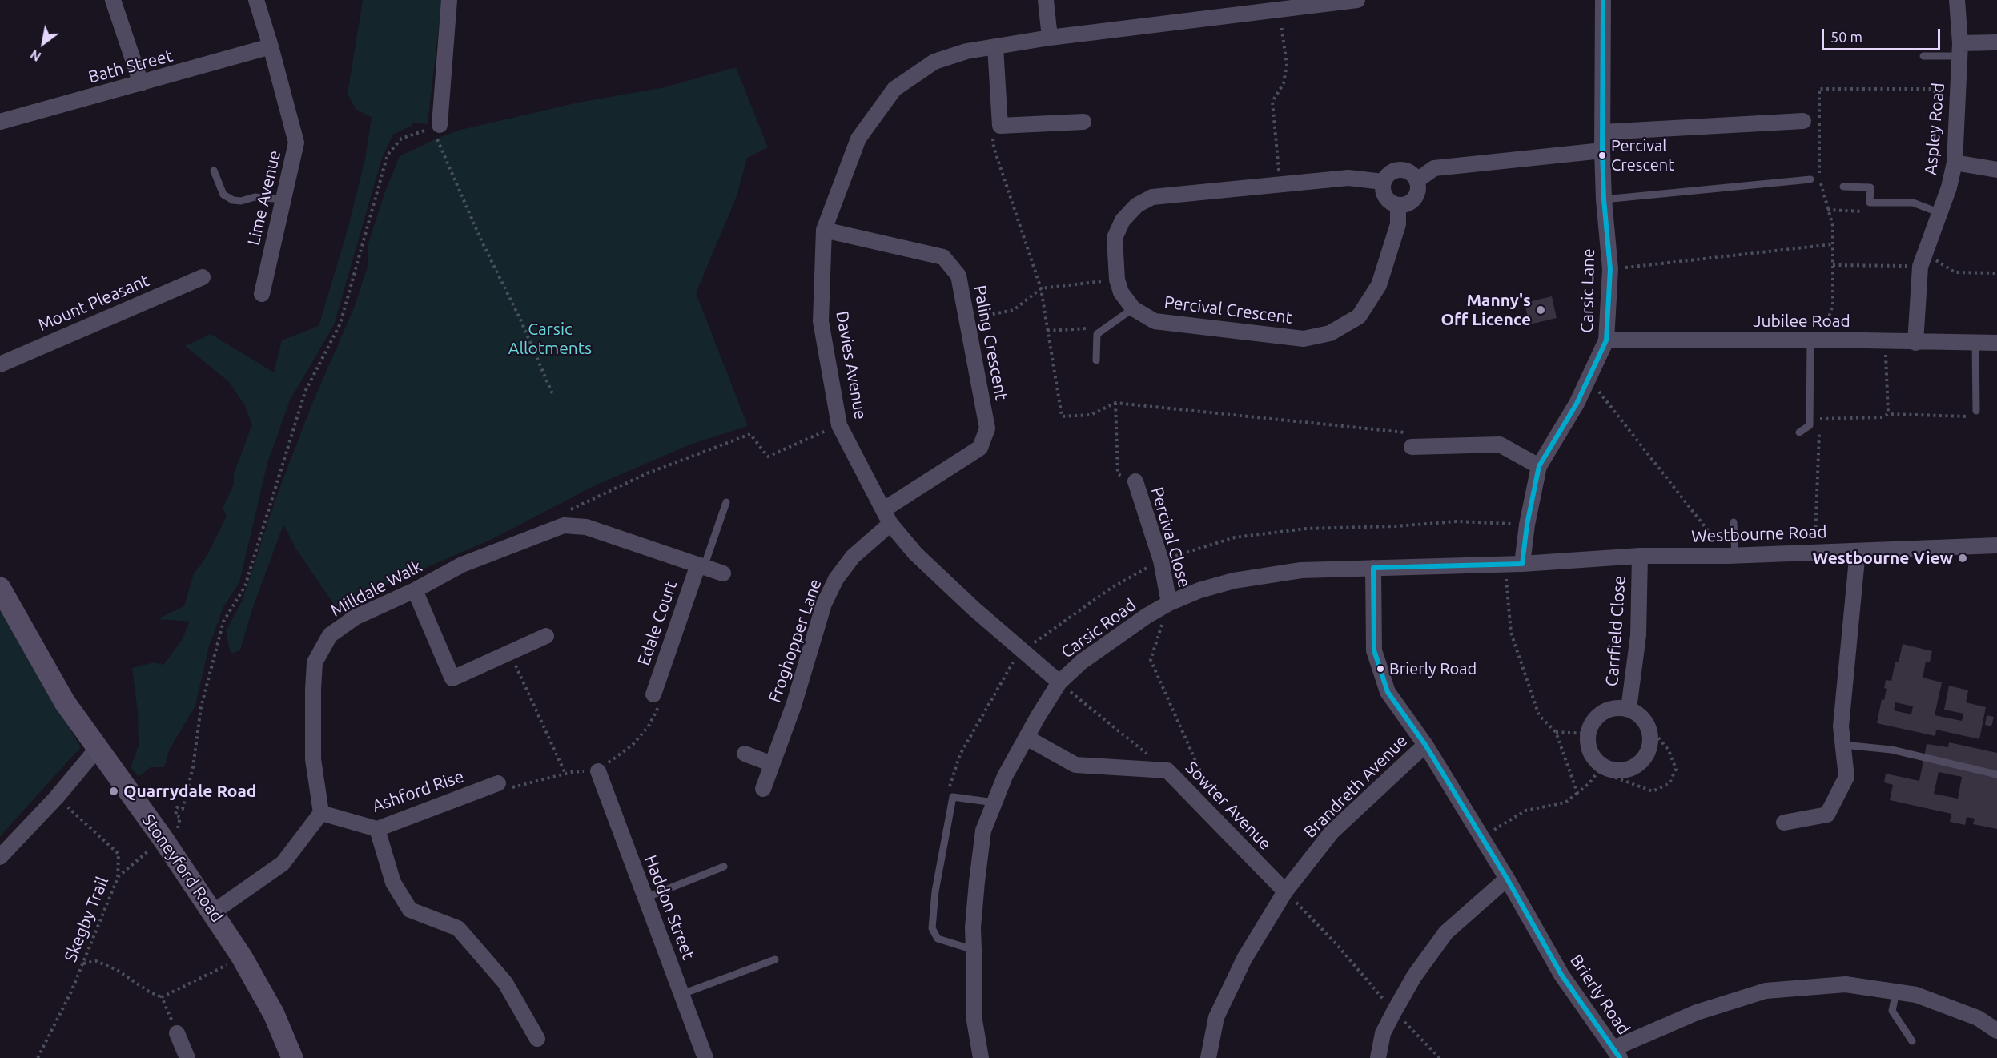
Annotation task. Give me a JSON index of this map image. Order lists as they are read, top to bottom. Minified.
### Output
{"streets":{"main road":["Stoneyford Road"],"street":["Bath Street","Aspley Road","Lime Avenue","Carsic Lane","Mount Pleasant","Percival Crescent","Jubilee Road","Paling Crescent","Davies Avenue","Westbourne Road","Percival Close","Milldale Walk","Edale Court","Carsic Road","Carrfield Close","Froghopper Lane","Brandreth Avenue","Ashford Rise","Sowter Avenue","Haddon Street","Brierly Road"],"path":["Skegby Trail"]},"crossings":[["Bath Street","Lime Avenue"],["Aspley Road","Jubilee Road"],["Carsic Lane","Jubilee Road"],["Carsic Lane","Westbourne Road"],["Carsic Lane","Carsic Road"],["Paling Crescent","Davies Avenue"],["Paling Crescent","Froghopper Lane"],["Davies Avenue","Carsic Road"],["Davies Avenue","Froghopper Lane"],["Westbourne Road","Carsic Road"],["Westbourne Road","Carrfield Close"],["Percival Close","Carsic Road"],["Milldale Walk","Edale Court"],["Milldale Walk","Ashford Rise"],["Carsic Road","Sowter Avenue"],["Carsic Road","Brierly Road"],["Brandreth Avenue","Sowter Avenue"],["Brandreth Avenue","Brierly Road"]],"parks":["Carsic Allotments"],"places":["Percival Crescent","Manny's Off Licence","Westbourne View","Brierly Road","Quarrydale Road"],"scale_bar":"50 m","north":"bottom left"}
